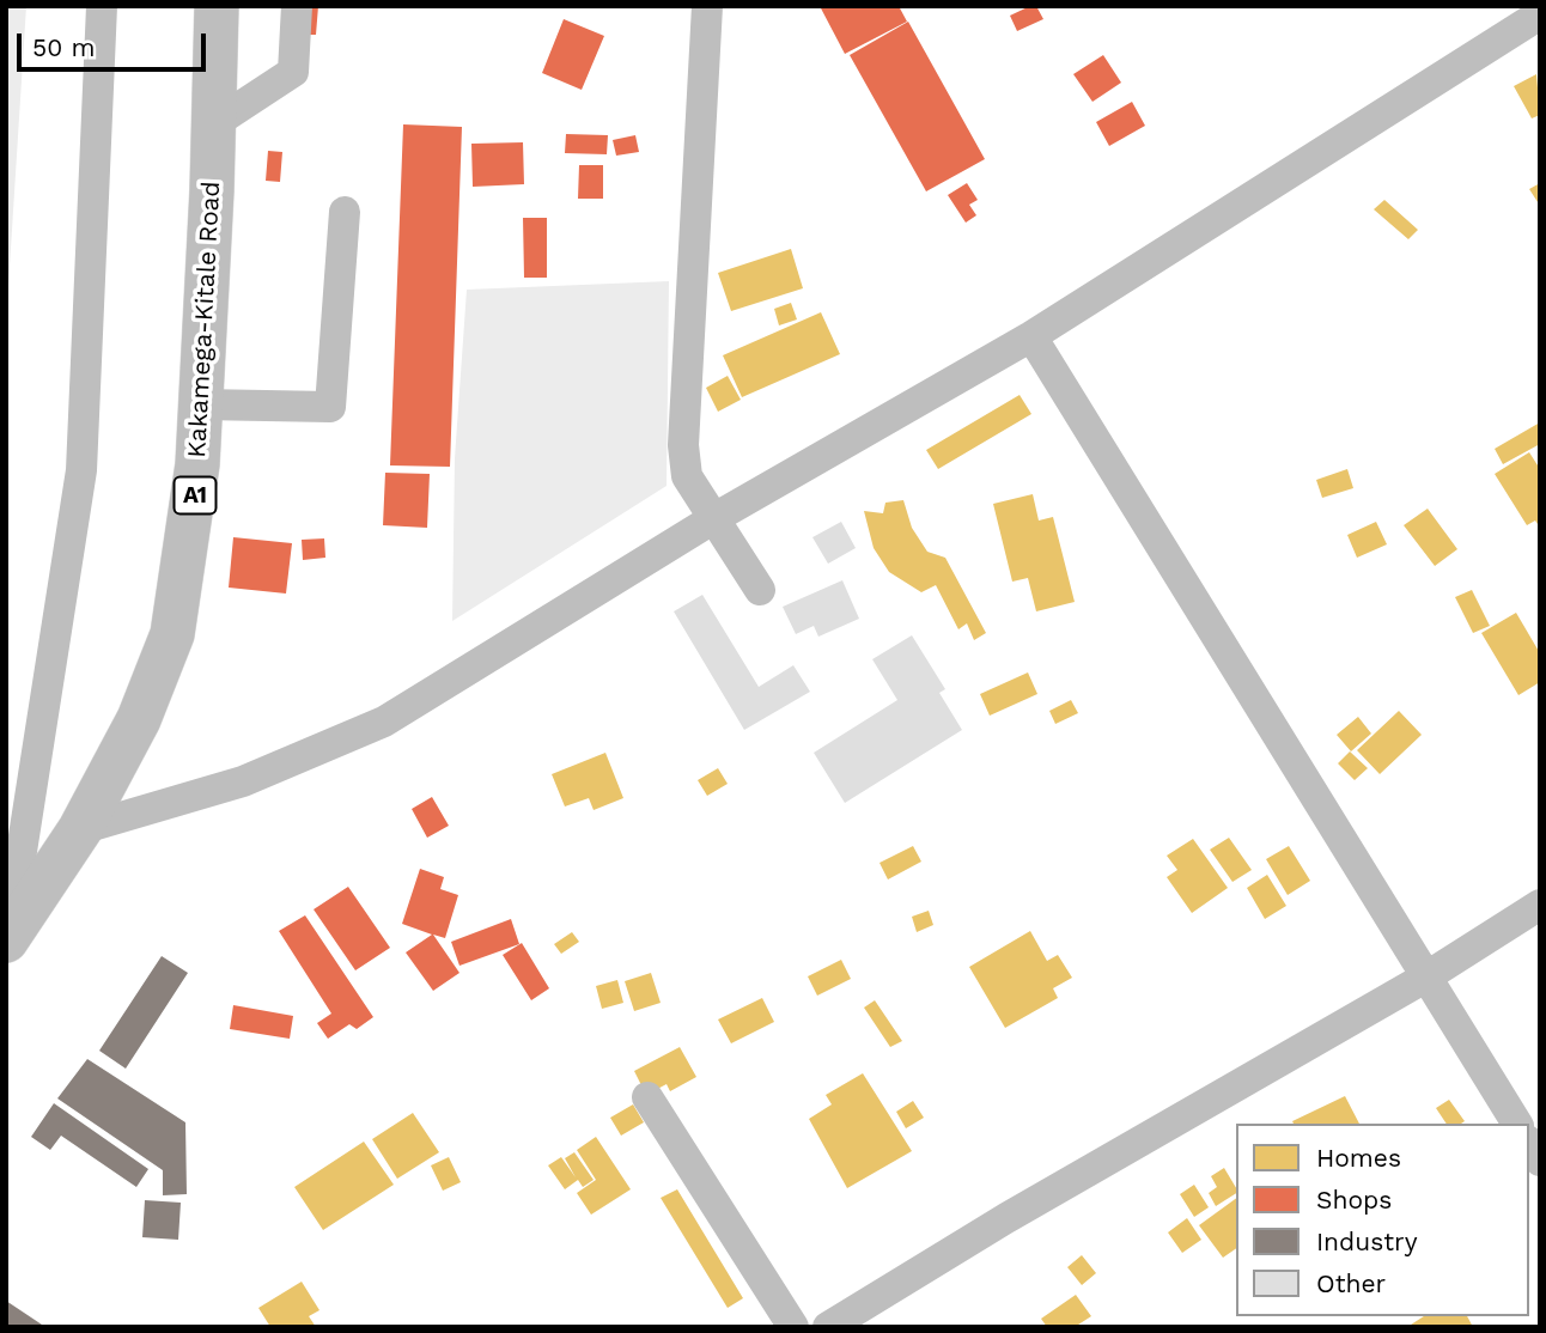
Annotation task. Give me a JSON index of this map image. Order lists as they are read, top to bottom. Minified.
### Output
{"streets":{"highway":["Kakamega-Kitale Road","A1"]},"legend":["Homes","Shops","Industry","Other"],"scale_bar":"50 m"}
